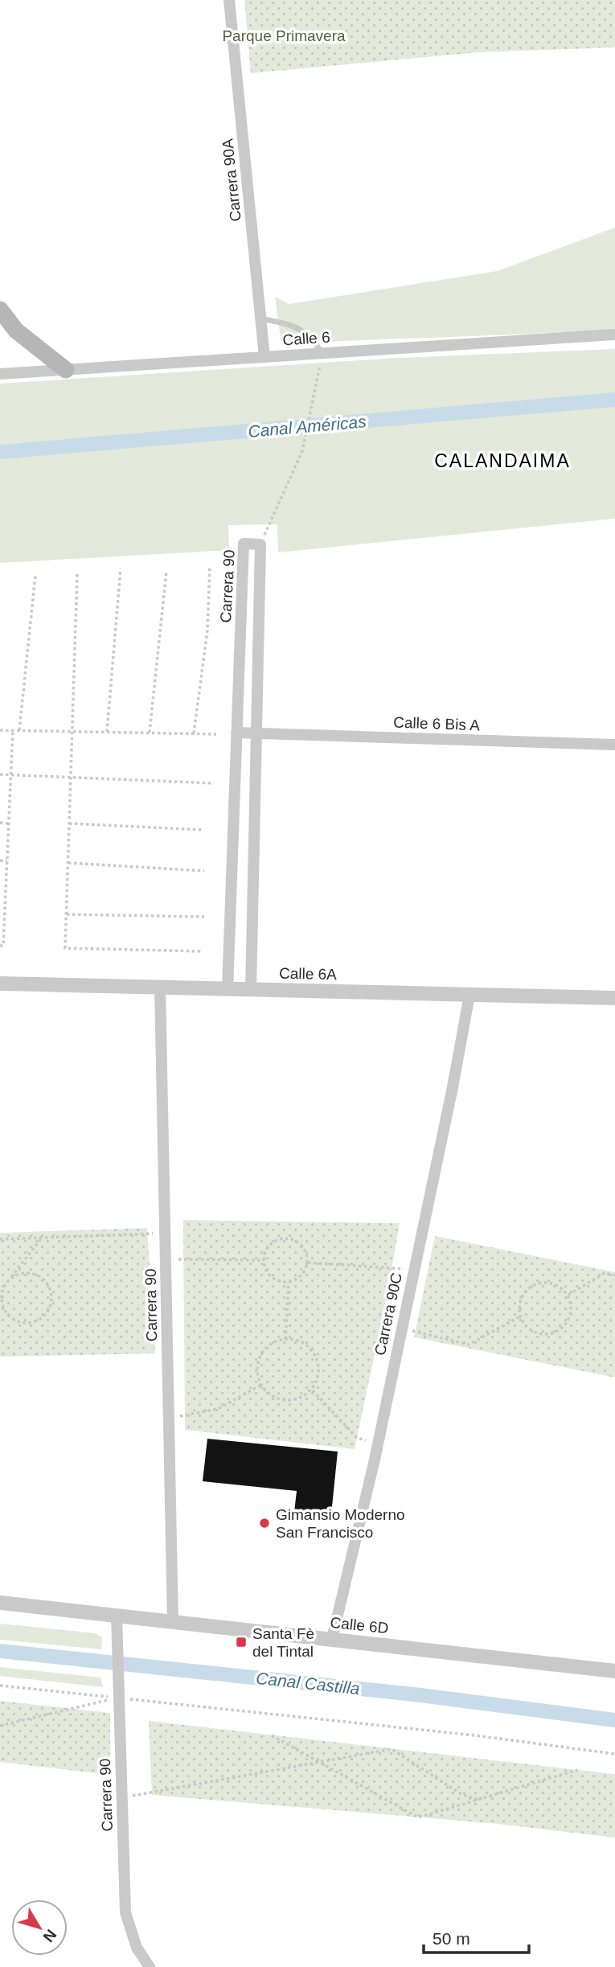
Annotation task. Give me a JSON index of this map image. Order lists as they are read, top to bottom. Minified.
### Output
{"streets":{"street":["Carrera 90A","Calle 6","Carrera 90","Calle 6 Bis A","Calle 6A","Carrera 90C","Calle 6D"]},"crossings":[["Carrera 90A","Calle 6"],["Carrera 90","Calle 6 Bis A"],["Carrera 90","Calle 6A"],["Carrera 90","Calle 6D"],["Calle 6A","Carrera 90C"],["Carrera 90C","Calle 6D"]],"districts":["CALANDAIMA"],"water":["Canal Américas","Canal Castilla"],"parks":["Parque Primavera"],"places":{"other":["Gimansio Moderno San Francisco"],"transit":["Santa Fè del Tintal"]},"scale_bar":"50 m","north":"bottom right"}
